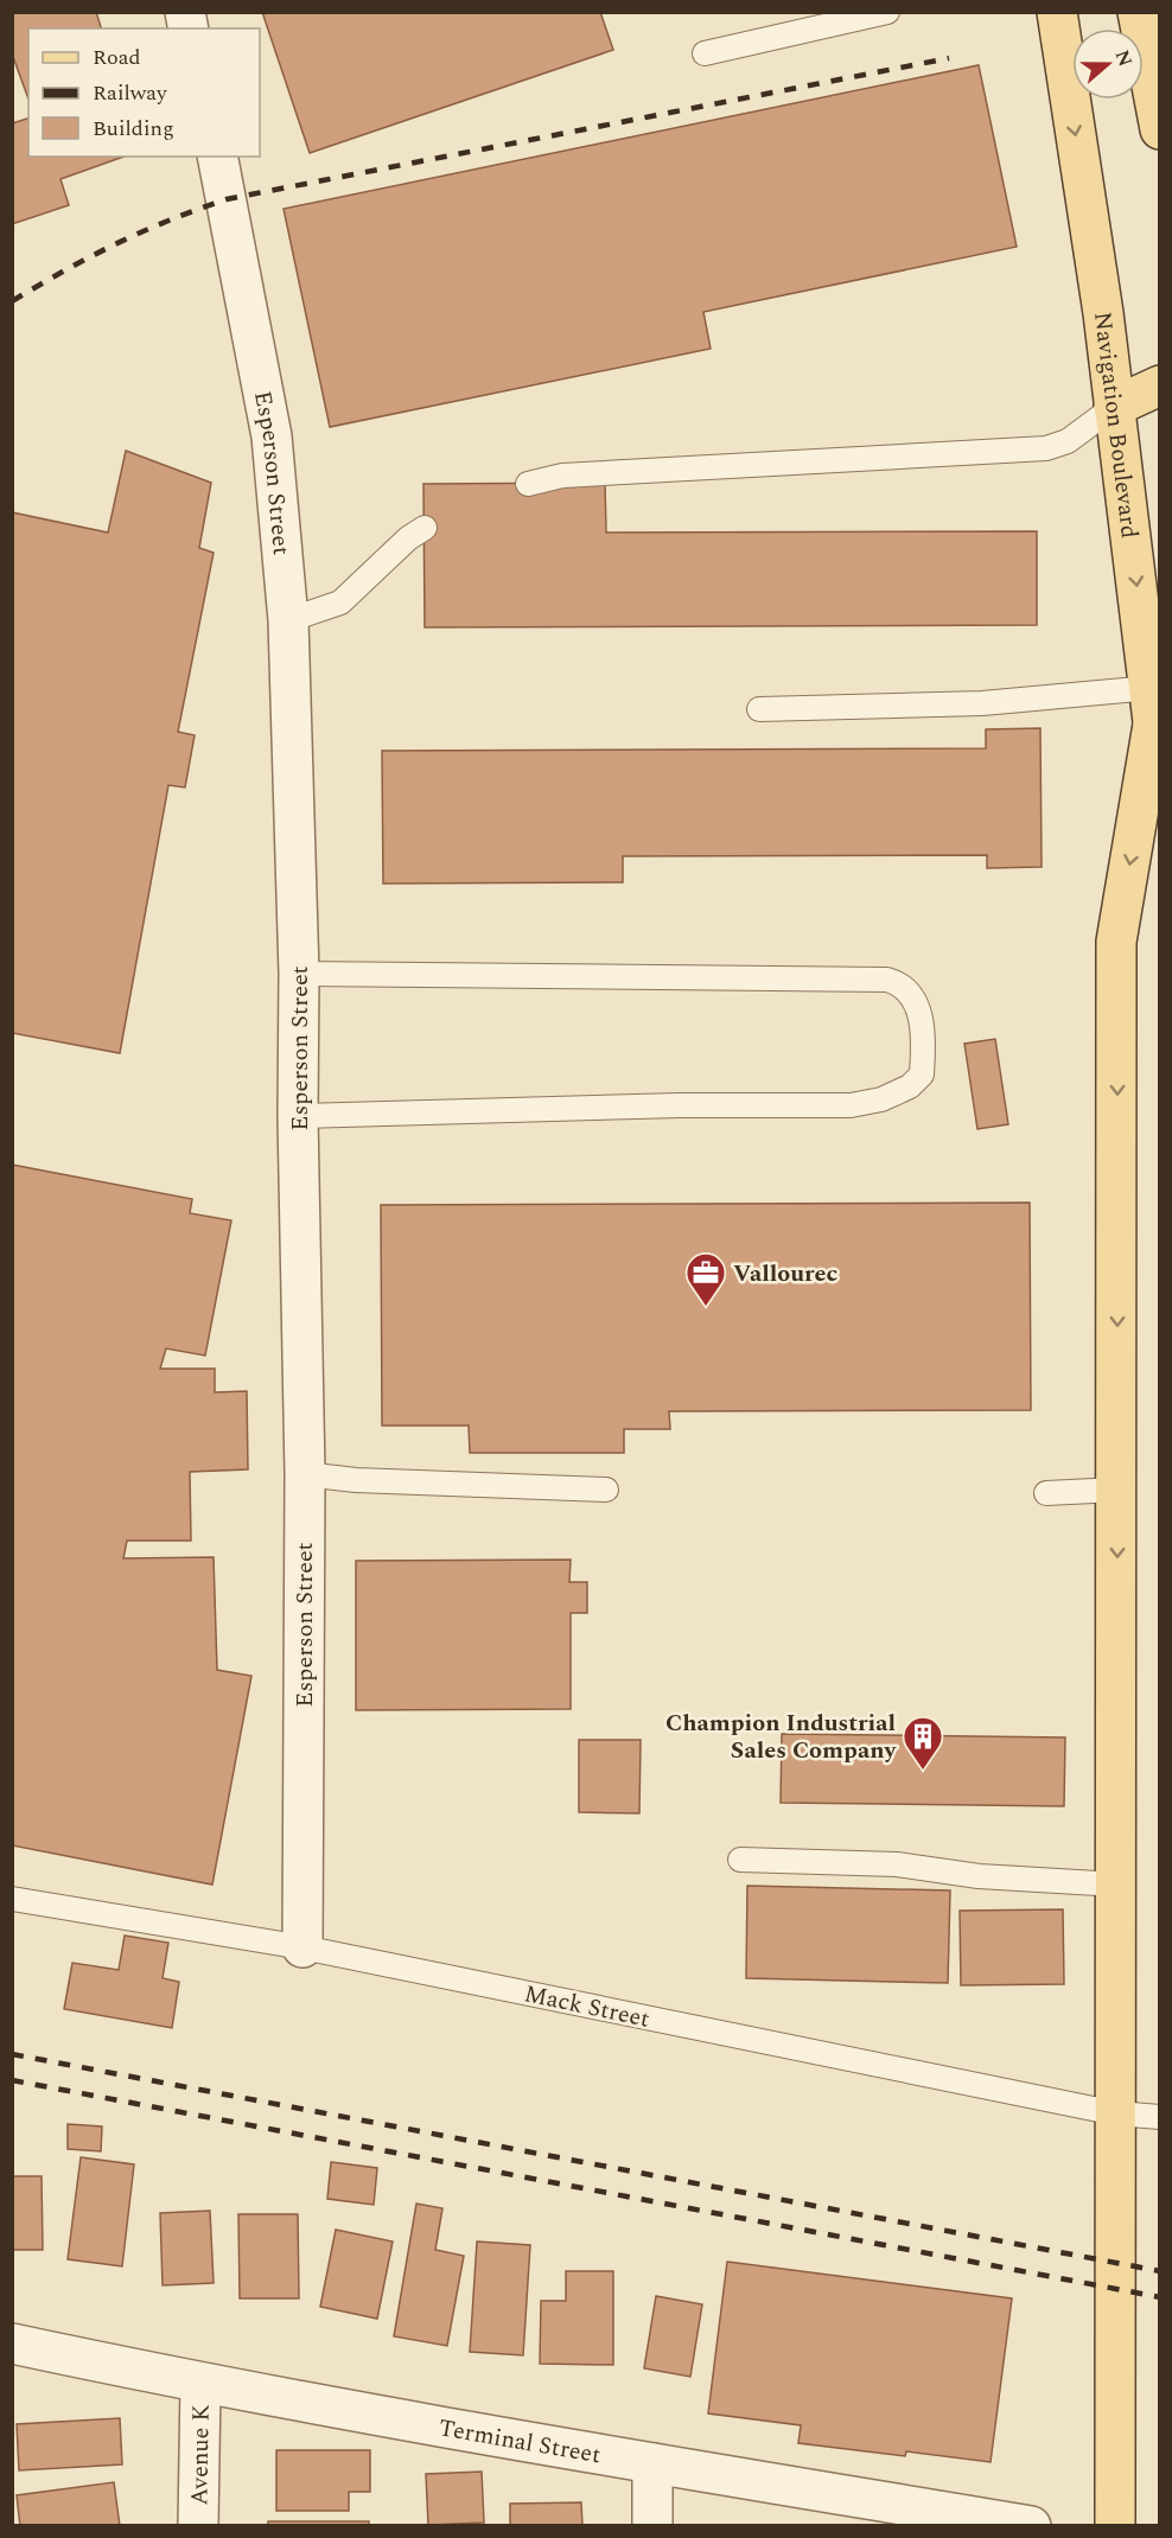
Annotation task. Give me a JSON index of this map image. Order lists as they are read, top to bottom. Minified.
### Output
{"streets":{"main road":["Navigation Boulevard"],"street":["Esperson Street","Terminal Street","Avenue K"],"lane":["Mack Street"]},"crossings":[["Esperson Street","Mack Street"],["Terminal Street","Avenue K"]],"one_way":["Navigation Boulevard"],"places":{"office":["Vallourec"],"building":["Champion Industrial Sales Company"]},"legend":["Road","Railway","Building"],"north":"right"}
